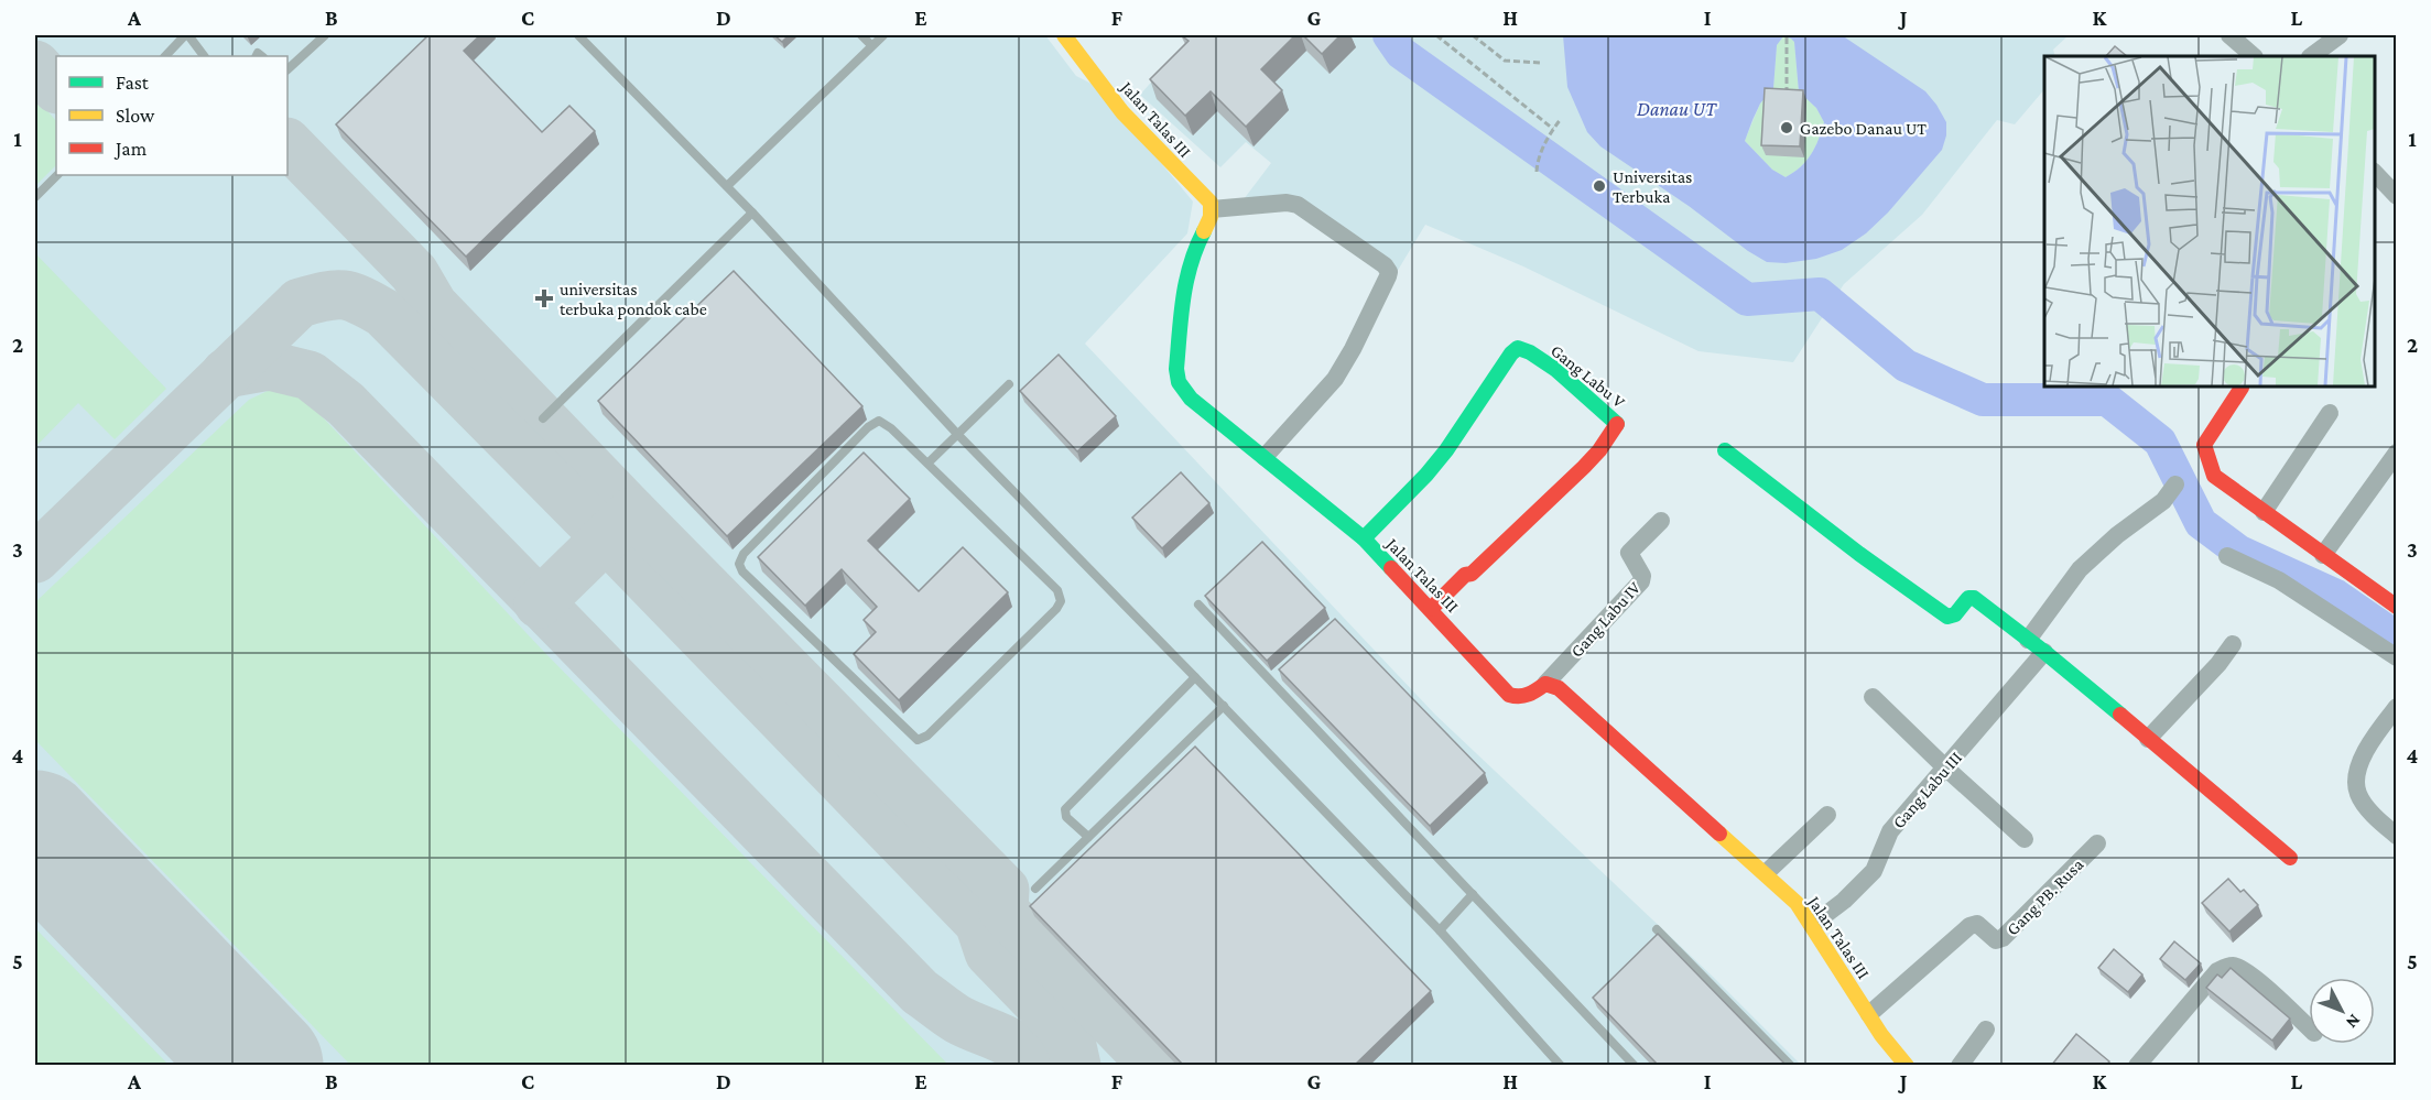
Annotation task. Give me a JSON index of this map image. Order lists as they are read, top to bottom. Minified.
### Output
{"streets":{"street":["Jalan Talas III","Gang Labu V","Gang Labu IV","Gang Labu III","Gang PB. Rusa"]},"crossings":[["Jalan Talas III","Gang Labu V"],["Jalan Talas III","Gang Labu IV"],["Jalan Talas III","Gang Labu III"],["Jalan Talas III","Gang PB. Rusa"]],"water":["Danau UT"],"places":{"other":["Gazebo Danau UT","Universitas Terbuka"],"health":["universitas terbuka pondok cabe"]},"legend":["Fast","Slow","Jam"],"north":"bottom right","grid":{"columns":["A","B","C","D","E","F","G","H","I","J","K","L"],"rows":["1","2","3","4","5"]}}
